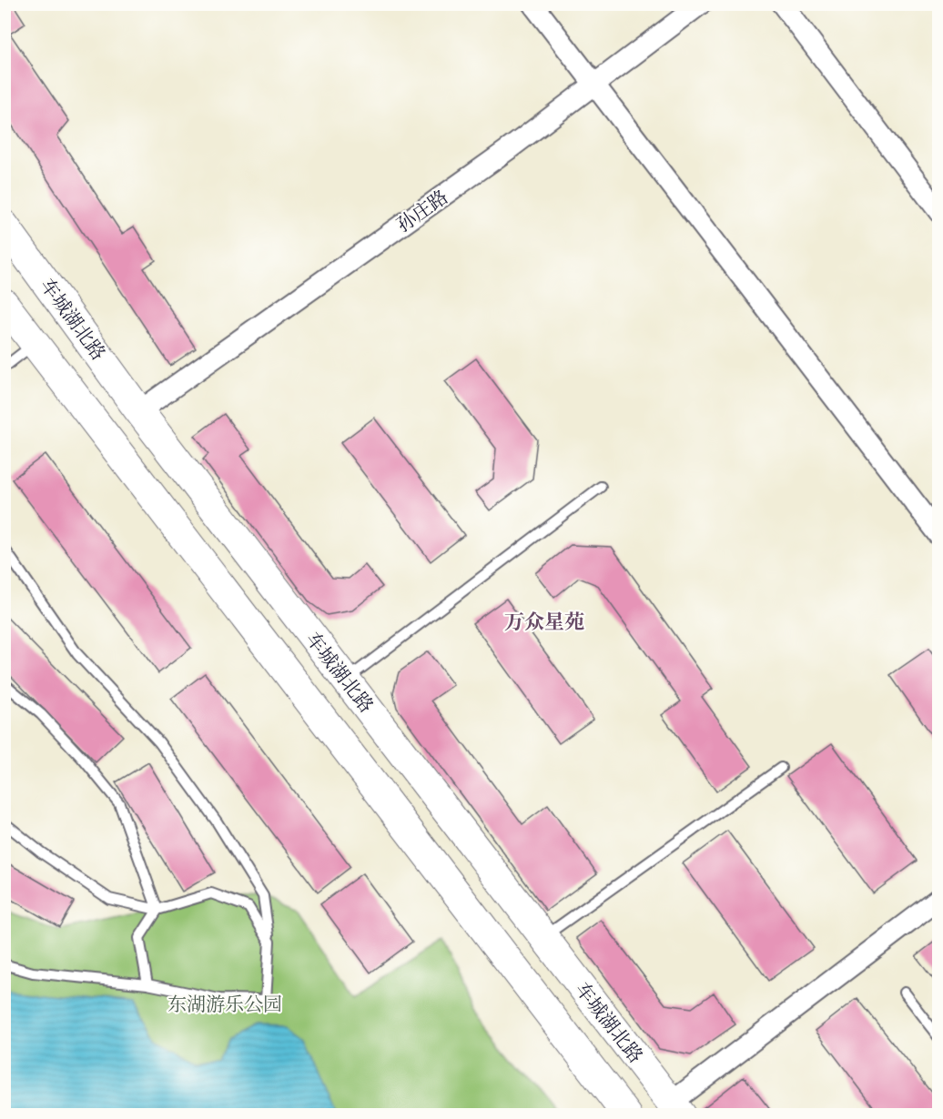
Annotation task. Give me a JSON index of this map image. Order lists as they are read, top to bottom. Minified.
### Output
{"streets":{"main road":["车城湖北路"],"street":["孙庄路"]},"crossings":[["孙庄路","车城湖北路"]],"districts":["万众星苑"],"parks":["东湖游乐公园"]}
